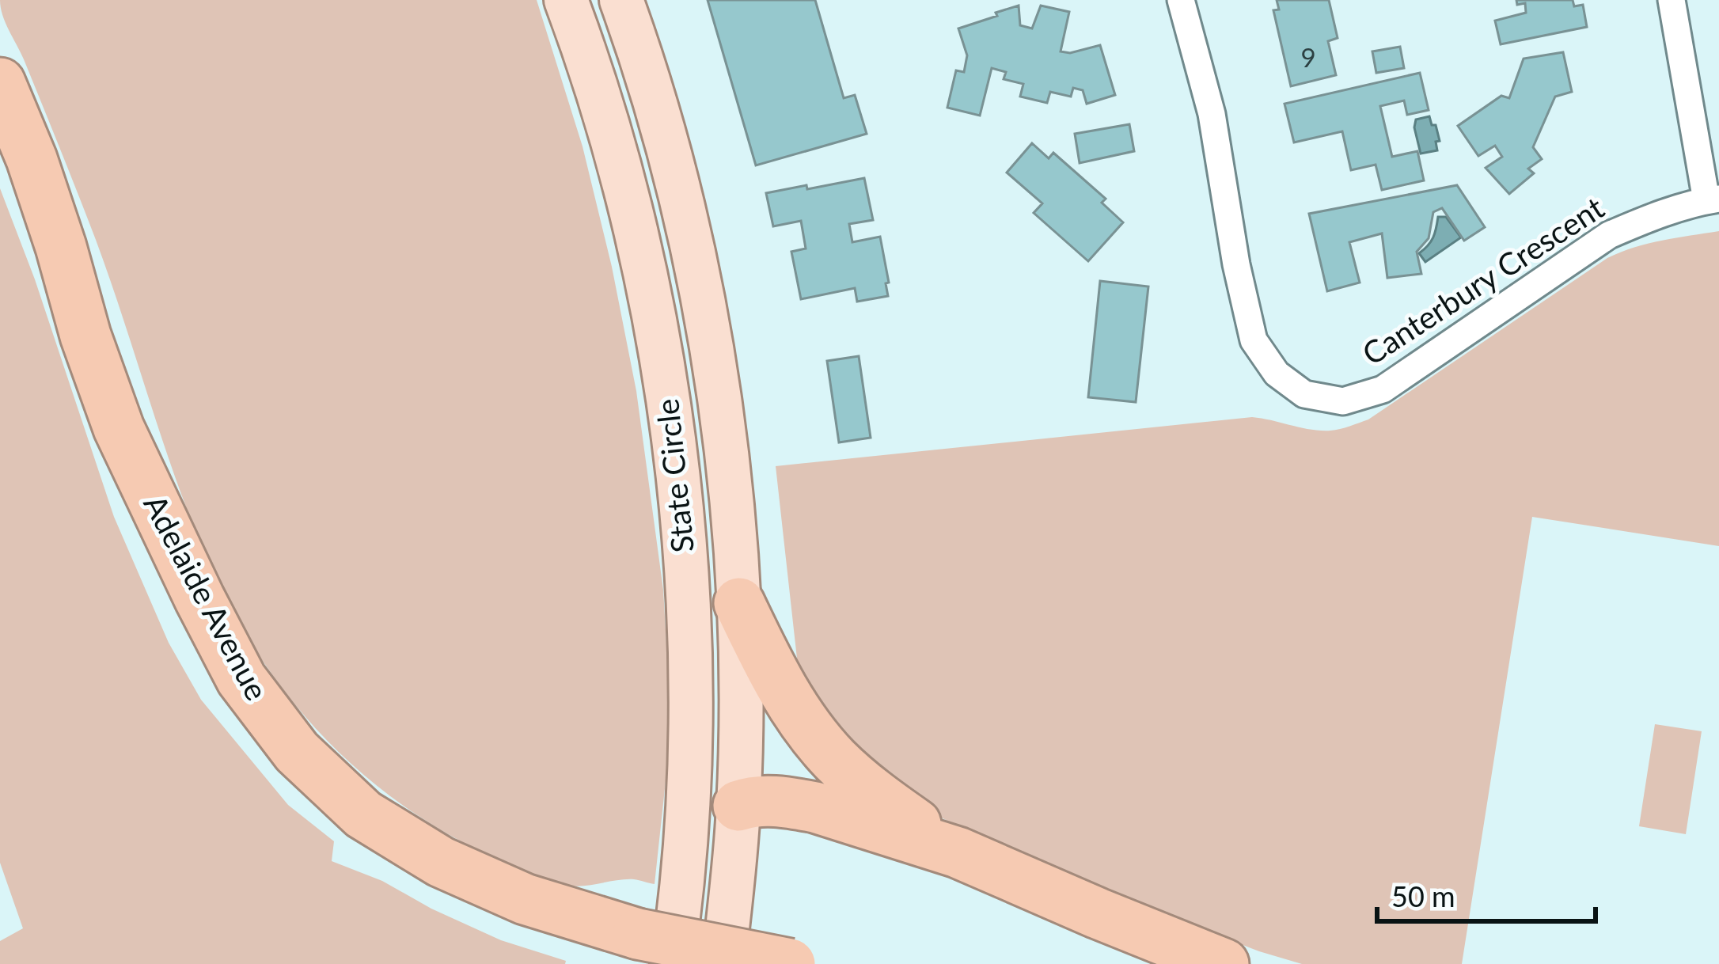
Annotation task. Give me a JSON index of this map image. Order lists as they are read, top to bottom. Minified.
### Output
{"streets":{"highway":["Adelaide Avenue"],"main road":["State Circle"],"street":["Canterbury Crescent"]},"house_numbers":["9"],"scale_bar":"50 m"}
